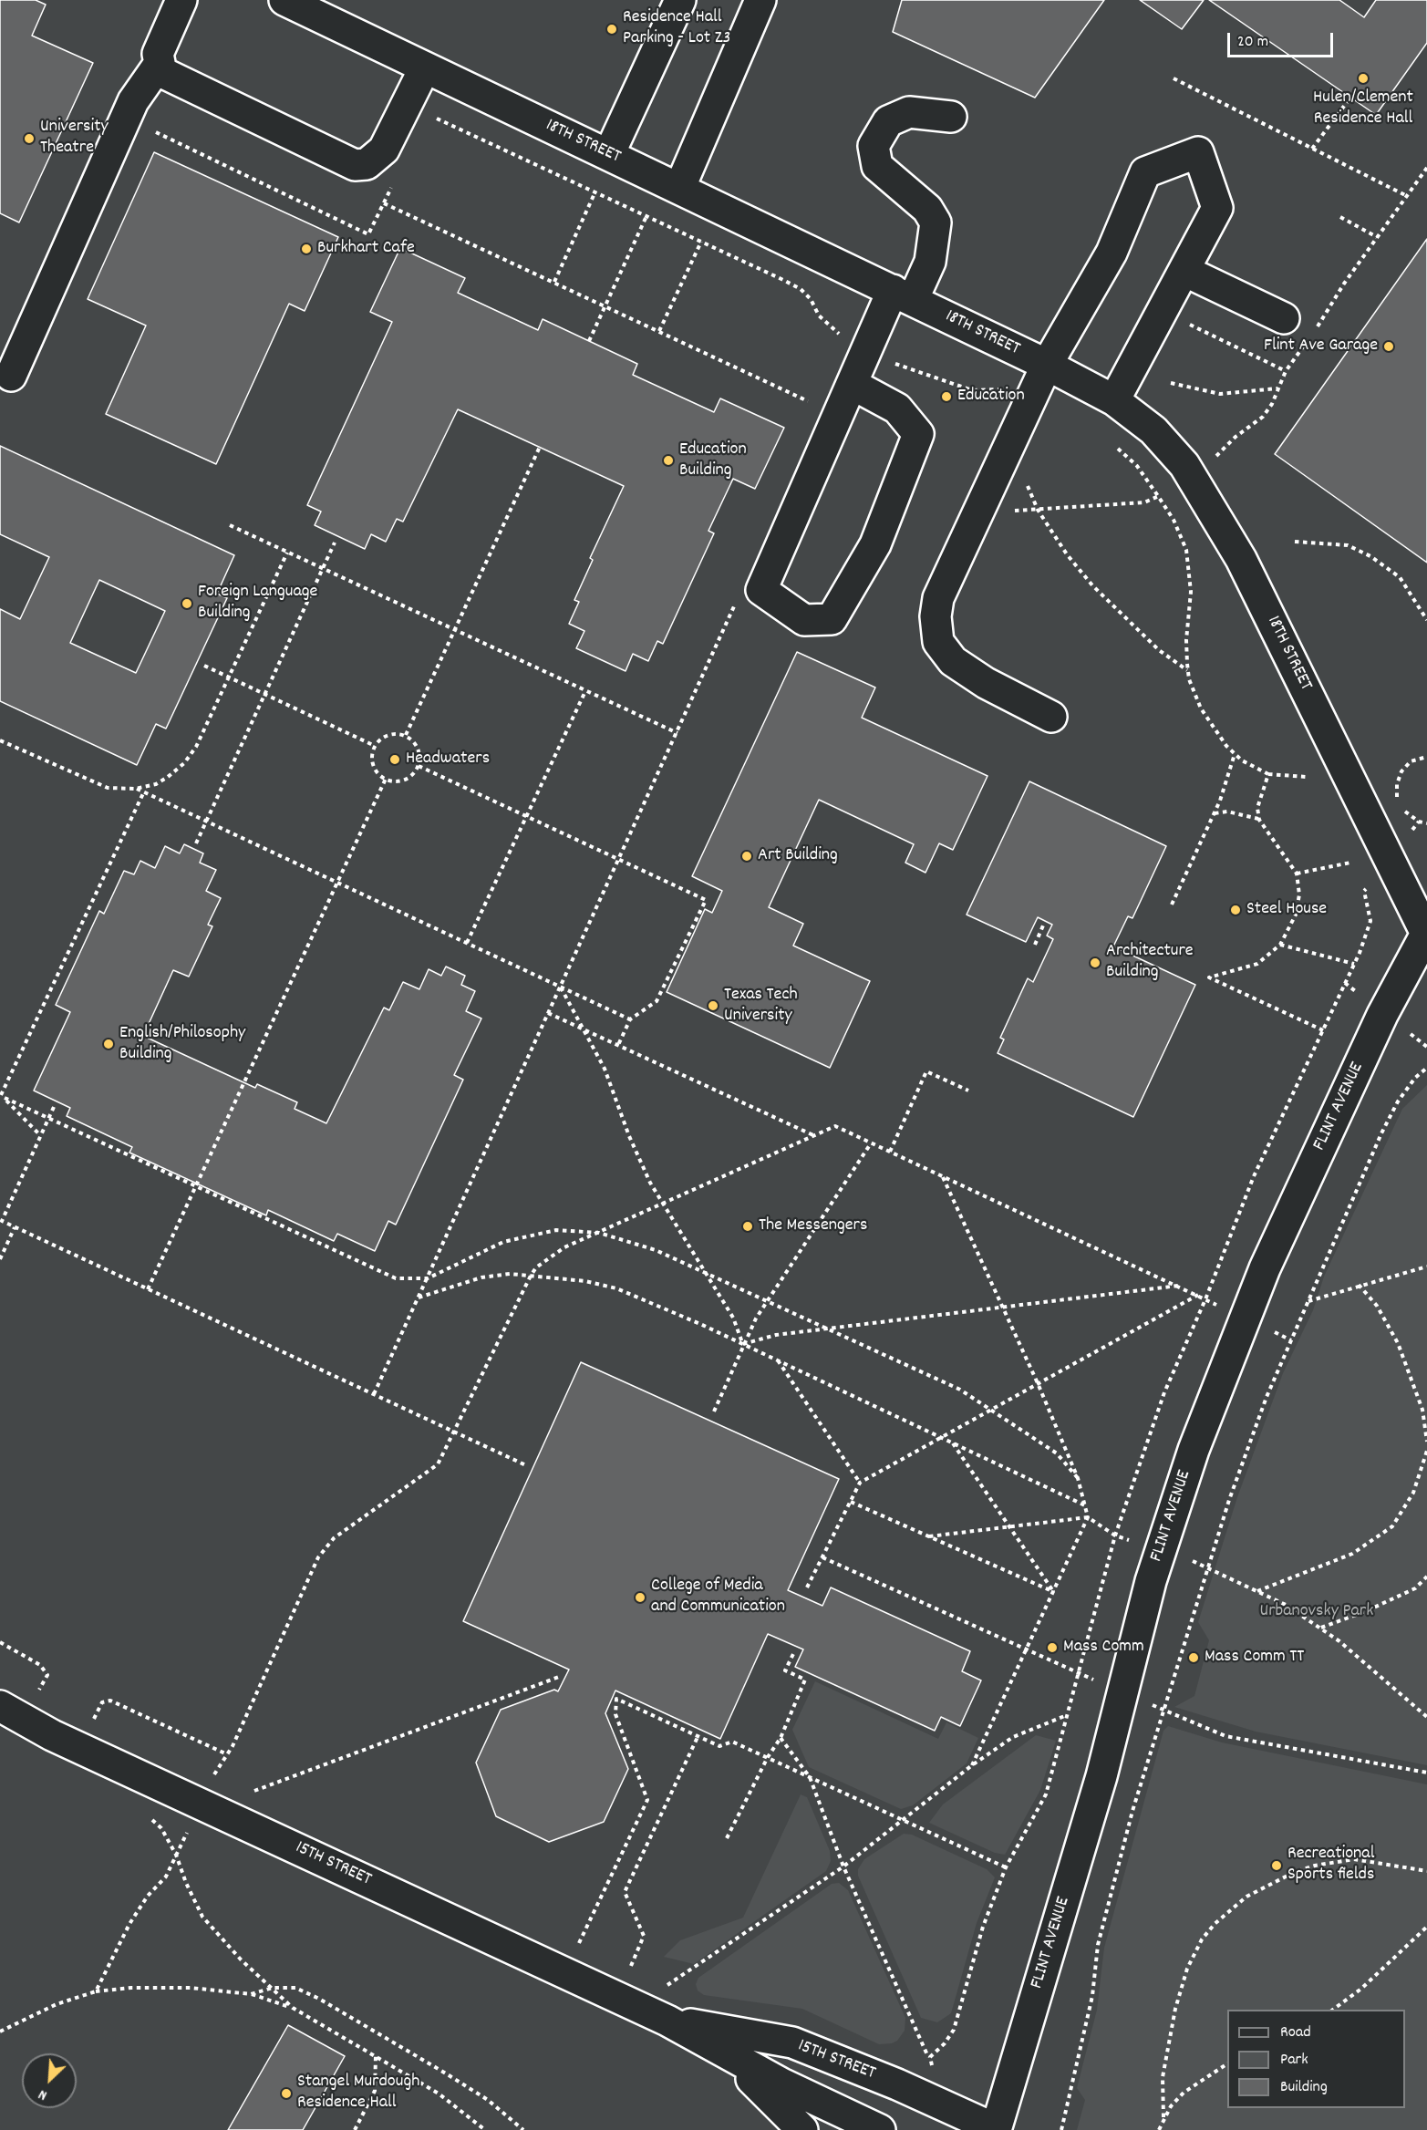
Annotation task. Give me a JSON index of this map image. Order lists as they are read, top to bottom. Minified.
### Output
{"streets":{"street":["18TH STREET","FLINT AVENUE","15TH STREET"]},"crossings":[["18TH STREET","FLINT AVENUE"],["FLINT AVENUE","15TH STREET"]],"parks":["Urbanovsky Park"],"places":["Residence Hall Parking - Lot Z3","Hulen/Clement Residence Hall","University Theatre","Burkhart Cafe","Flint Ave Garage","Education","Education Building","Foreign Language Building","Headwaters","Art Building","Steel House","Architecture Building","Texas Tech University","English/Philosophy Building","The Messengers","College of Media and Communication","Mass Comm","Mass Comm TT","Recreational Sports fields","Stangel Murdough Residence Hall"],"legend":["Road","Park","Building"],"scale_bar":"20 m","north":"bottom left"}
